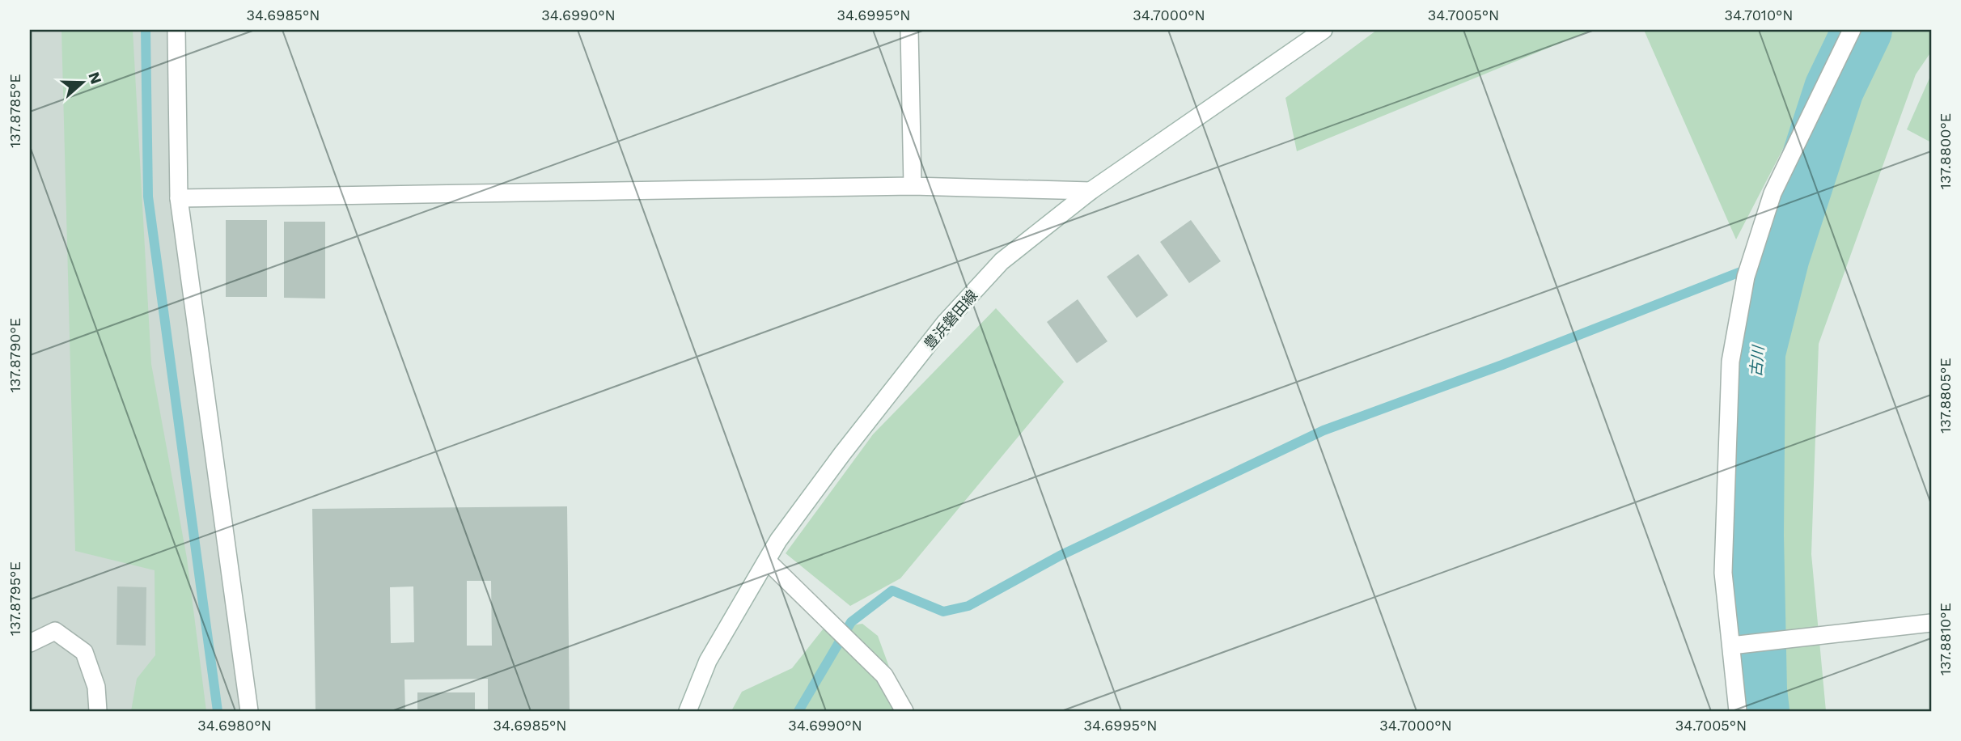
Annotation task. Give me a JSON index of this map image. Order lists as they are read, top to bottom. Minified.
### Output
{"streets":{"street":["豊浜磐田線"]},"water":["古川"],"north":"right","coordinates":["34.6985°N","34.6990°N","34.6995°N","34.7000°N","34.7005°N","34.7010°N","137.8785°E","137.8800°E","137.8790°E","137.8805°E","137.8795°E","137.8810°E","34.6980°N"]}
